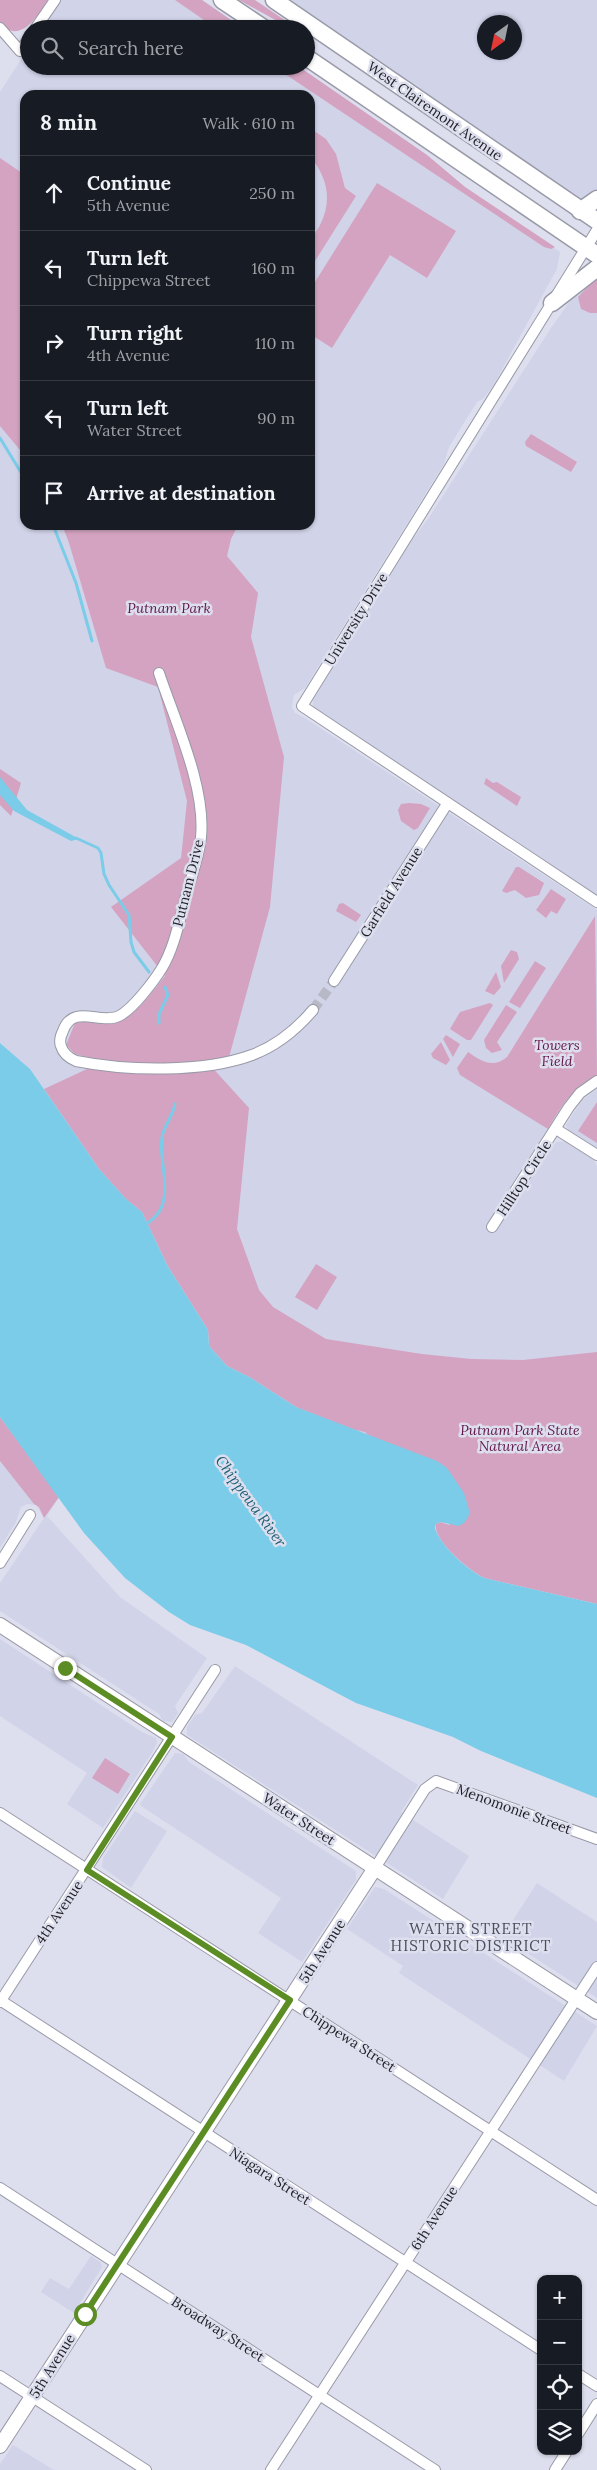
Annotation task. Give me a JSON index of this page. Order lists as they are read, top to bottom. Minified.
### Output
{"streets":{"main road":["West Clairemont Avenue","Water Street","5th Avenue"],"street":["University Drive","Putnam Drive","Garfield Avenue","Hilltop Circle","Menomonie Street","4th Avenue","Chippewa Street","Niagara Street","6th Avenue","Broadway Street"]},"crossings":[["West Clairemont Avenue","University Drive"],["University Drive","Garfield Avenue"],["Menomonie Street","5th Avenue"],["Water Street","4th Avenue"],["Water Street","5th Avenue"],["Water Street","6th Avenue"],["4th Avenue","Chippewa Street"],["4th Avenue","Niagara Street"],["5th Avenue","Chippewa Street"],["5th Avenue","Niagara Street"],["5th Avenue","Broadway Street"],["Chippewa Street","6th Avenue"],["Niagara Street","6th Avenue"],["6th Avenue","Broadway Street"]],"districts":["WATER STREET HISTORIC DISTRICT"],"water":["Chippewa River"],"parks":["Putnam Park","Towers Field","Putnam Park State Natural Area"],"north":"bottom left","page":{"search":"Search here","heading":["8 min","Walk · 610 m"],"list":[["Continue","5th Avenue","250 m"],["Turn left","Chippewa Street","160 m"],["Turn right","4th Avenue","110 m"],["Turn left","Water Street","90 m"],"Arrive at destination"],"map_buttons":["+","−"]}}
